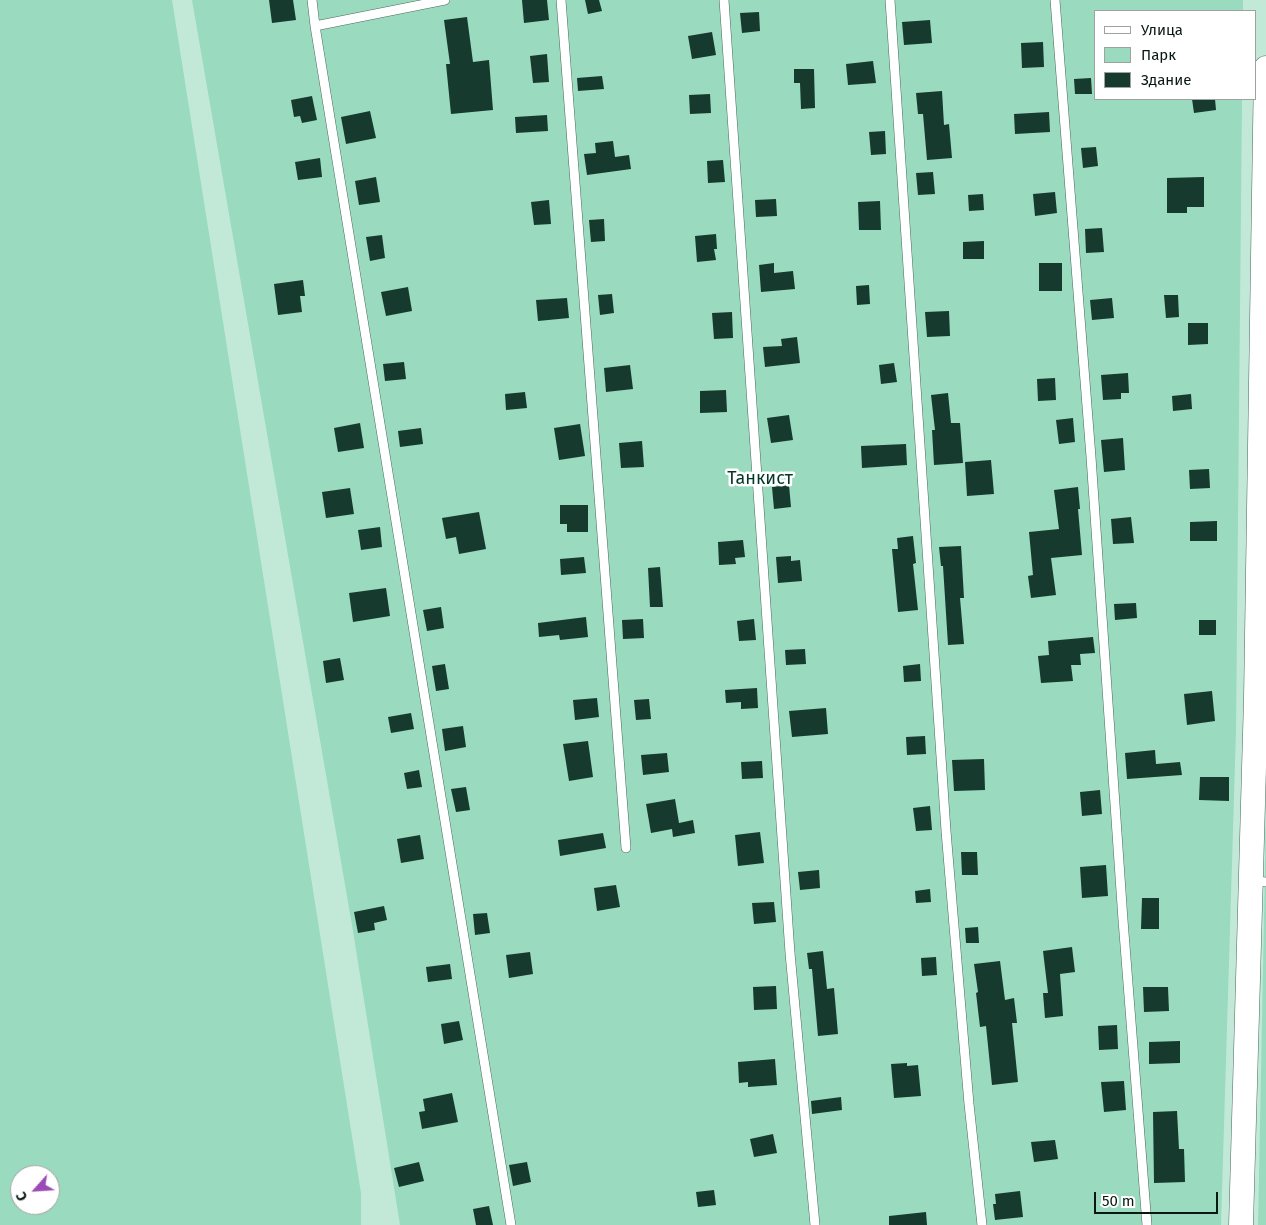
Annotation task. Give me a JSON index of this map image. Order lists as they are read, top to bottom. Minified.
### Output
{"parks":["Танкист"],"legend":["Улица","Парк","Здание"],"scale_bar":"50 m","north":"bottom left"}
